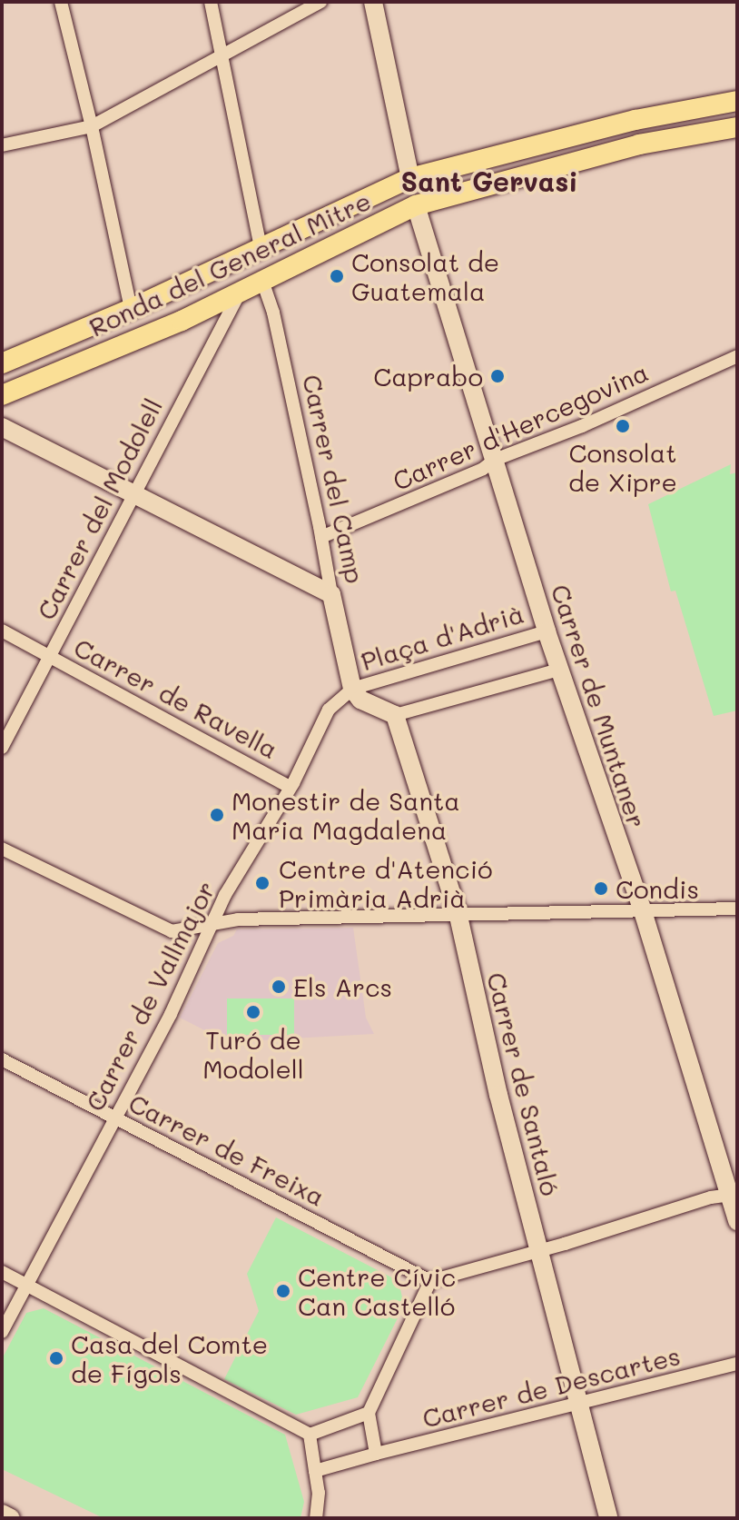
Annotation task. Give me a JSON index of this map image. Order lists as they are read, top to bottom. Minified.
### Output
{"streets":{"main road":["Ronda del General Mitre"],"street":["Carrer d'Hercegovina","Carrer del Camp","Carrer del Modolell","Plaça d'Adrià","Carrer de Ravella","Carrer de Muntaner","Carrer de Vallmajor","Carrer de Santaló","Carrer de Freixa","Carrer de Descartes"]},"crossings":[["Ronda del General Mitre","Carrer del Camp"],["Ronda del General Mitre","Carrer del Modolell"],["Ronda del General Mitre","Carrer de Muntaner"],["Carrer d'Hercegovina","Carrer del Camp"],["Carrer d'Hercegovina","Carrer de Muntaner"],["Carrer del Camp","Plaça d'Adrià"],["Carrer del Camp","Carrer de Vallmajor"],["Carrer del Modolell","Carrer de Ravella"],["Plaça d'Adrià","Carrer de Muntaner"],["Plaça d'Adrià","Carrer de Vallmajor"],["Carrer de Ravella","Carrer de Vallmajor"],["Carrer de Vallmajor","Carrer de Freixa"],["Carrer de Santaló","Carrer de Descartes"]],"districts":["Sant Gervasi"],"places":["Consolat de Guatemala","Caprabo","Consolat de Xipre","Monestir de Santa Maria Magdalena","Centre d'Atenció Primària Adrià","Condis","Els Arcs","Turó de Modolell","Centre Cívic Can Castelló","Casa del Comte de Fígols"]}
